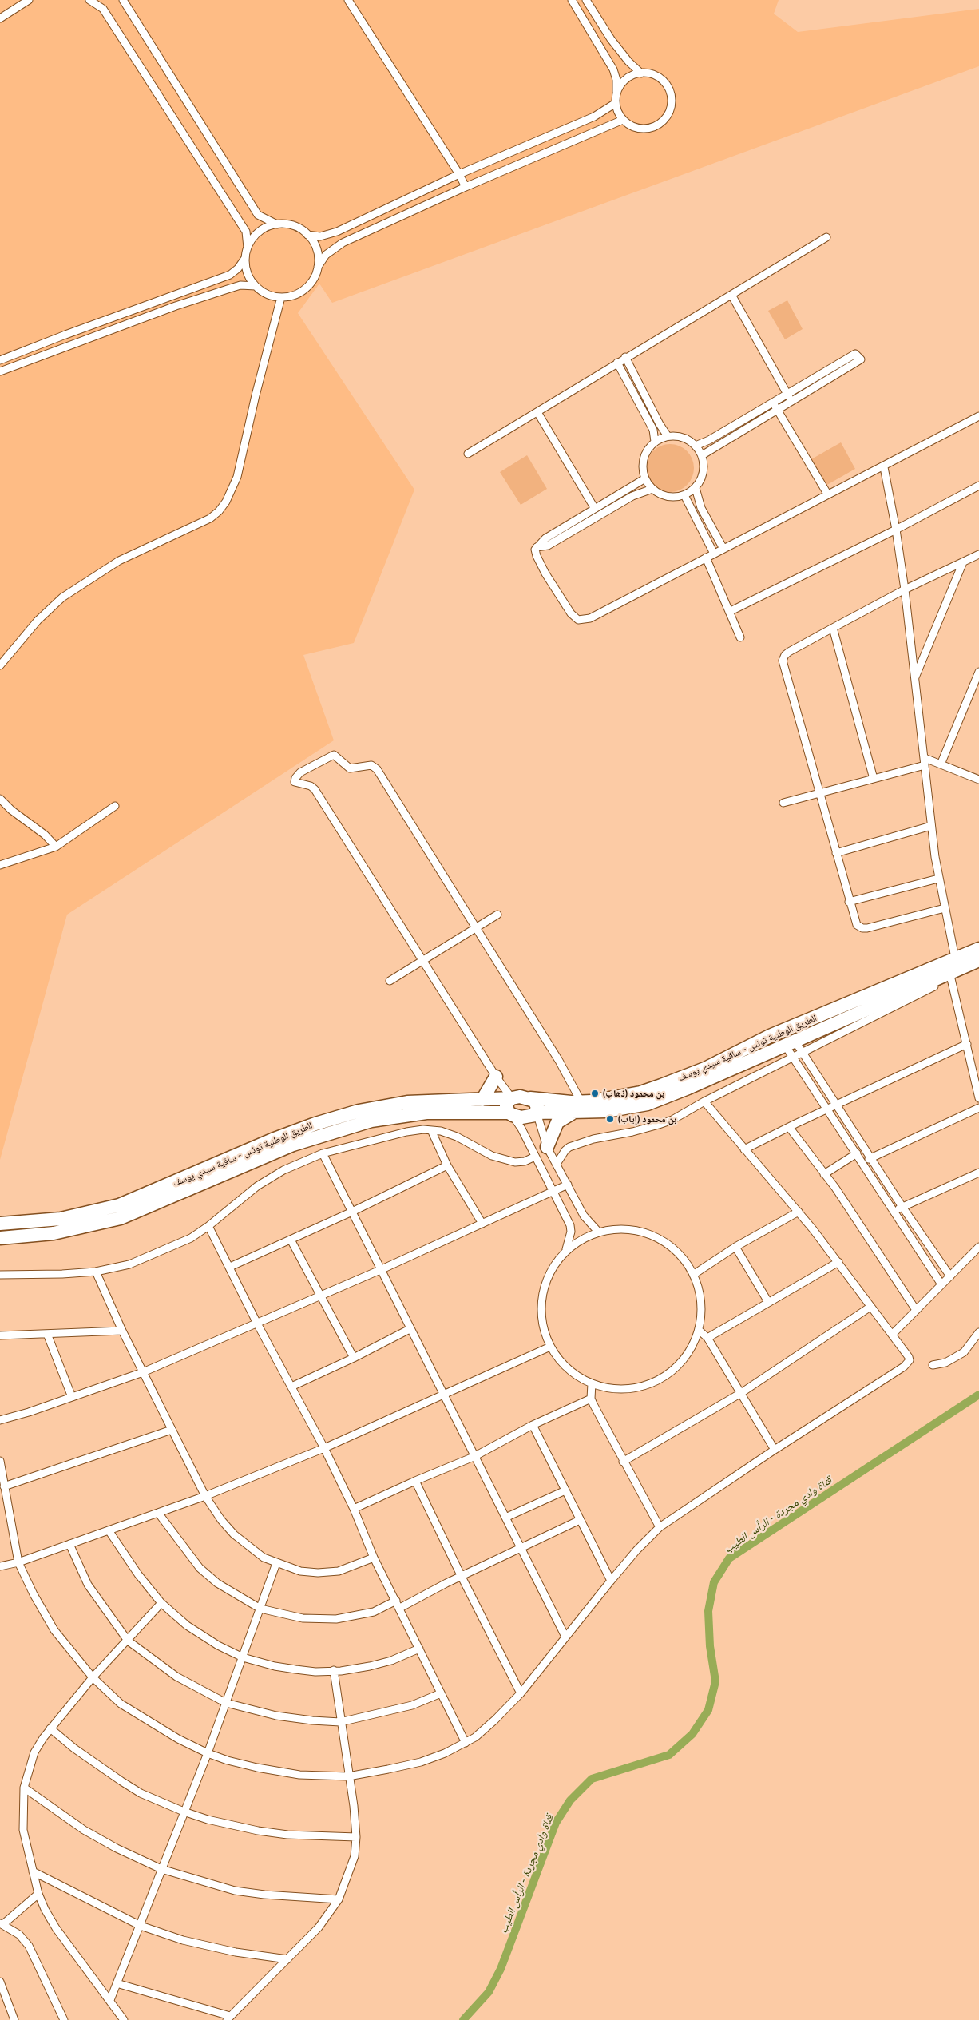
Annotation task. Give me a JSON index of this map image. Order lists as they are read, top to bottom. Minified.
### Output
{"streets":{"highway":["الطريق الوطنية تونس - ساقية سيدي يوسف"]},"water":["قناة وادي مجردة - الرأس الطيب"],"places":["بن محمود (ذهاب)","بن محمود (إياب)"]}
